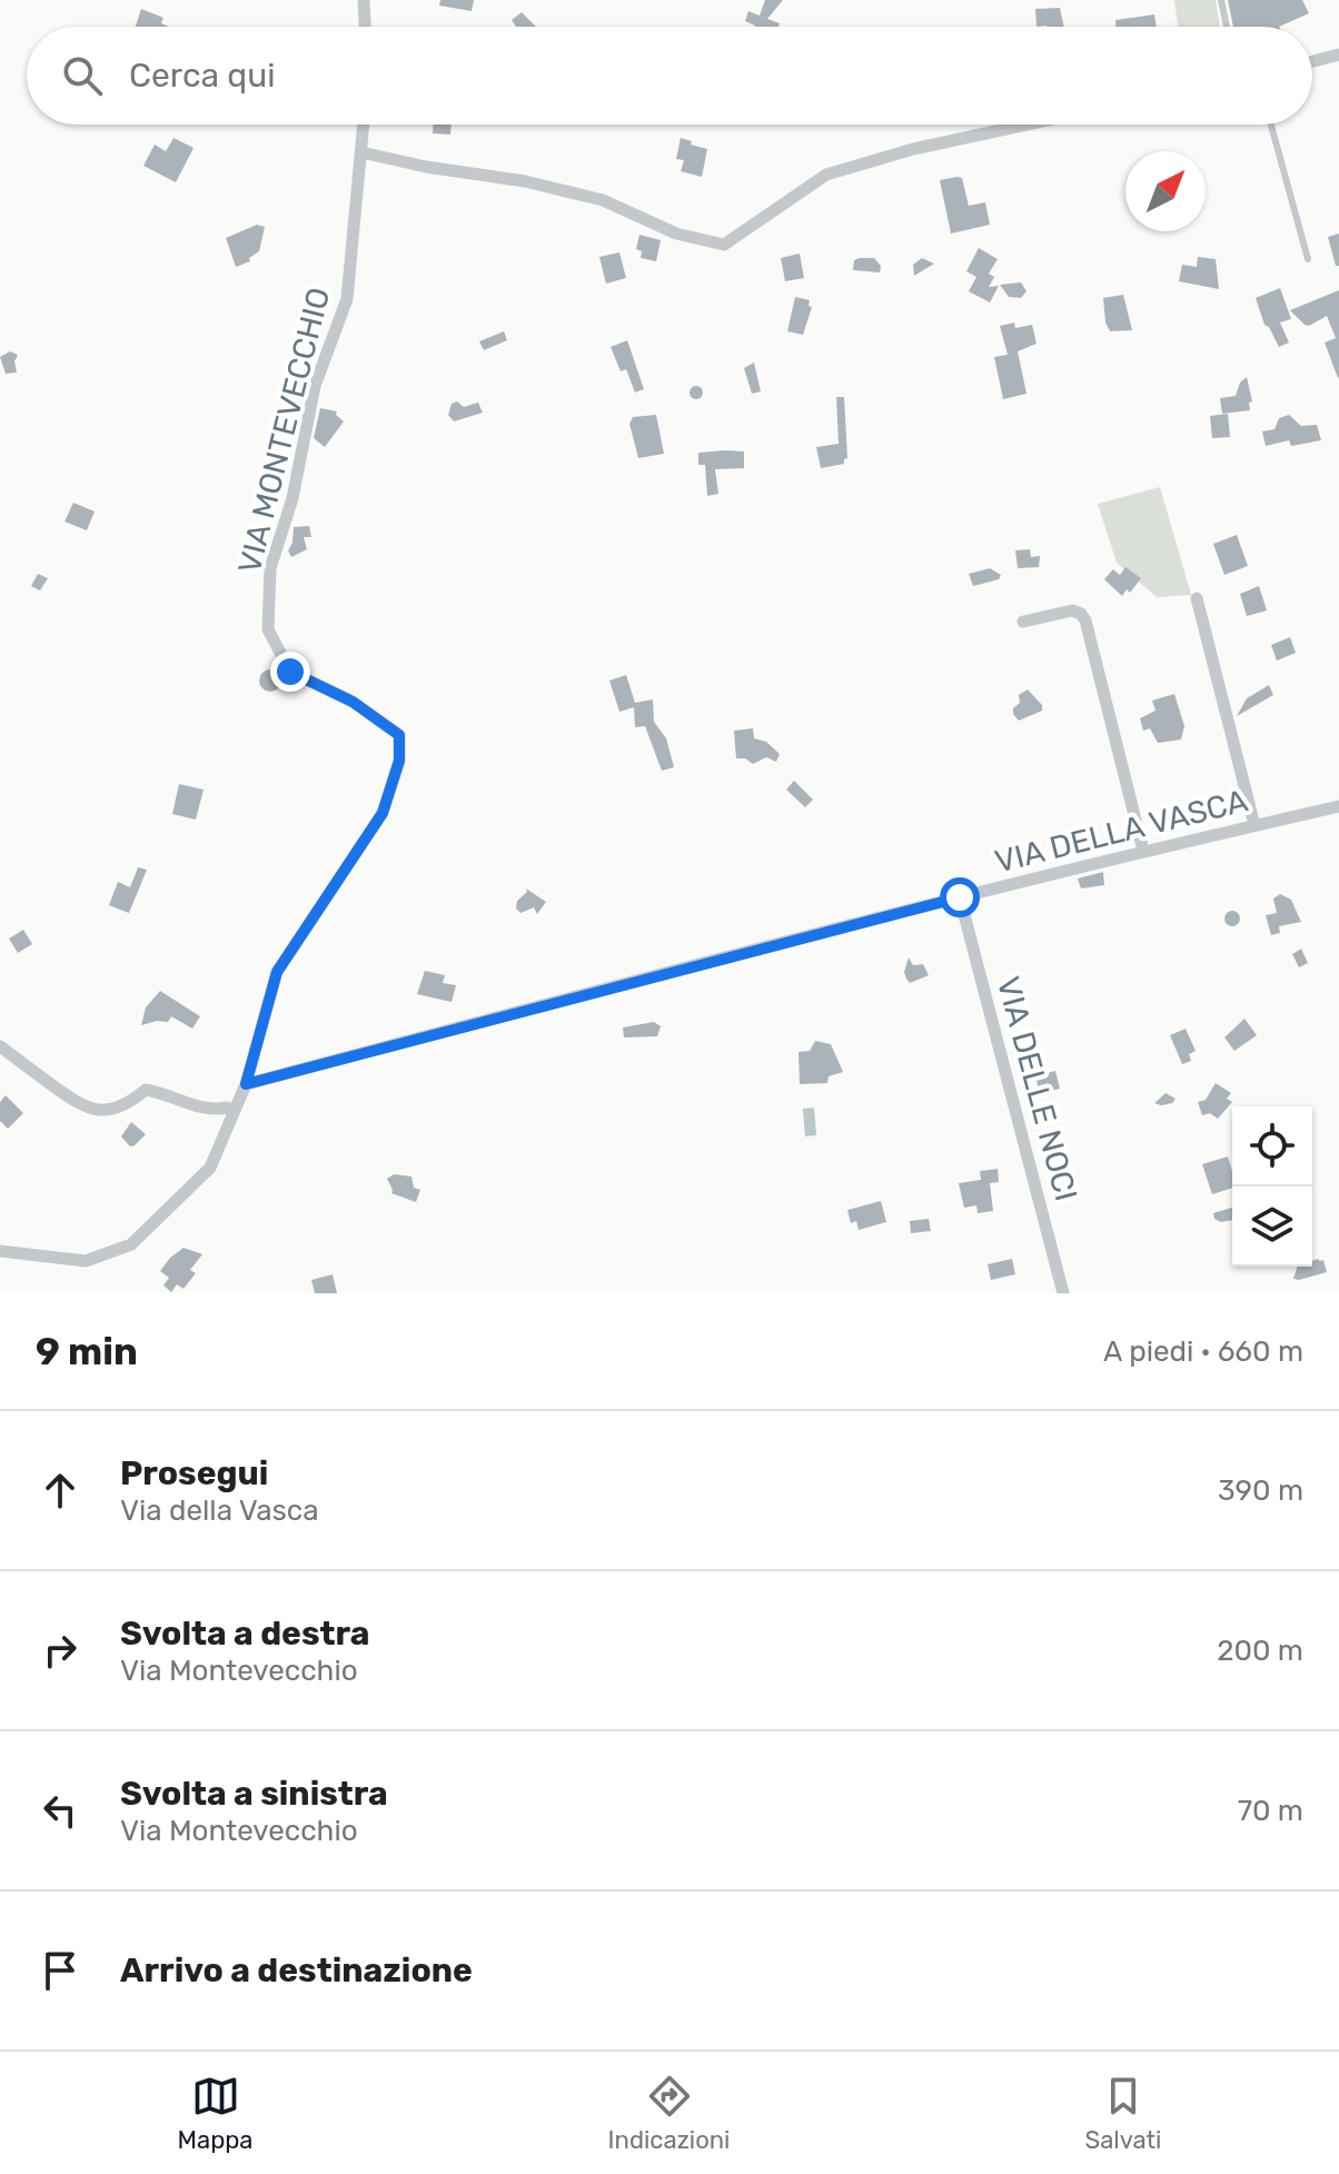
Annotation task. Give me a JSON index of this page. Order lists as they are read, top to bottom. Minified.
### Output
{"streets":{"street":["VIA MONTEVECCHIO","VIA DELLA VASCA","VIA DELLE NOCI"]},"crossings":[["VIA MONTEVECCHIO","VIA DELLA VASCA"],["VIA DELLA VASCA","VIA DELLE NOCI"]],"north":"top right","page":{"search":"Cerca qui","heading":["9 min","A piedi · 660 m"],"list":[["Prosegui","Via della Vasca","390 m"],["Svolta a destra","Via Montevecchio","200 m"],["Svolta a sinistra","Via Montevecchio","70 m"],"Arrivo a destinazione"],"nav":["Mappa","Indicazioni","Salvati"]}}
